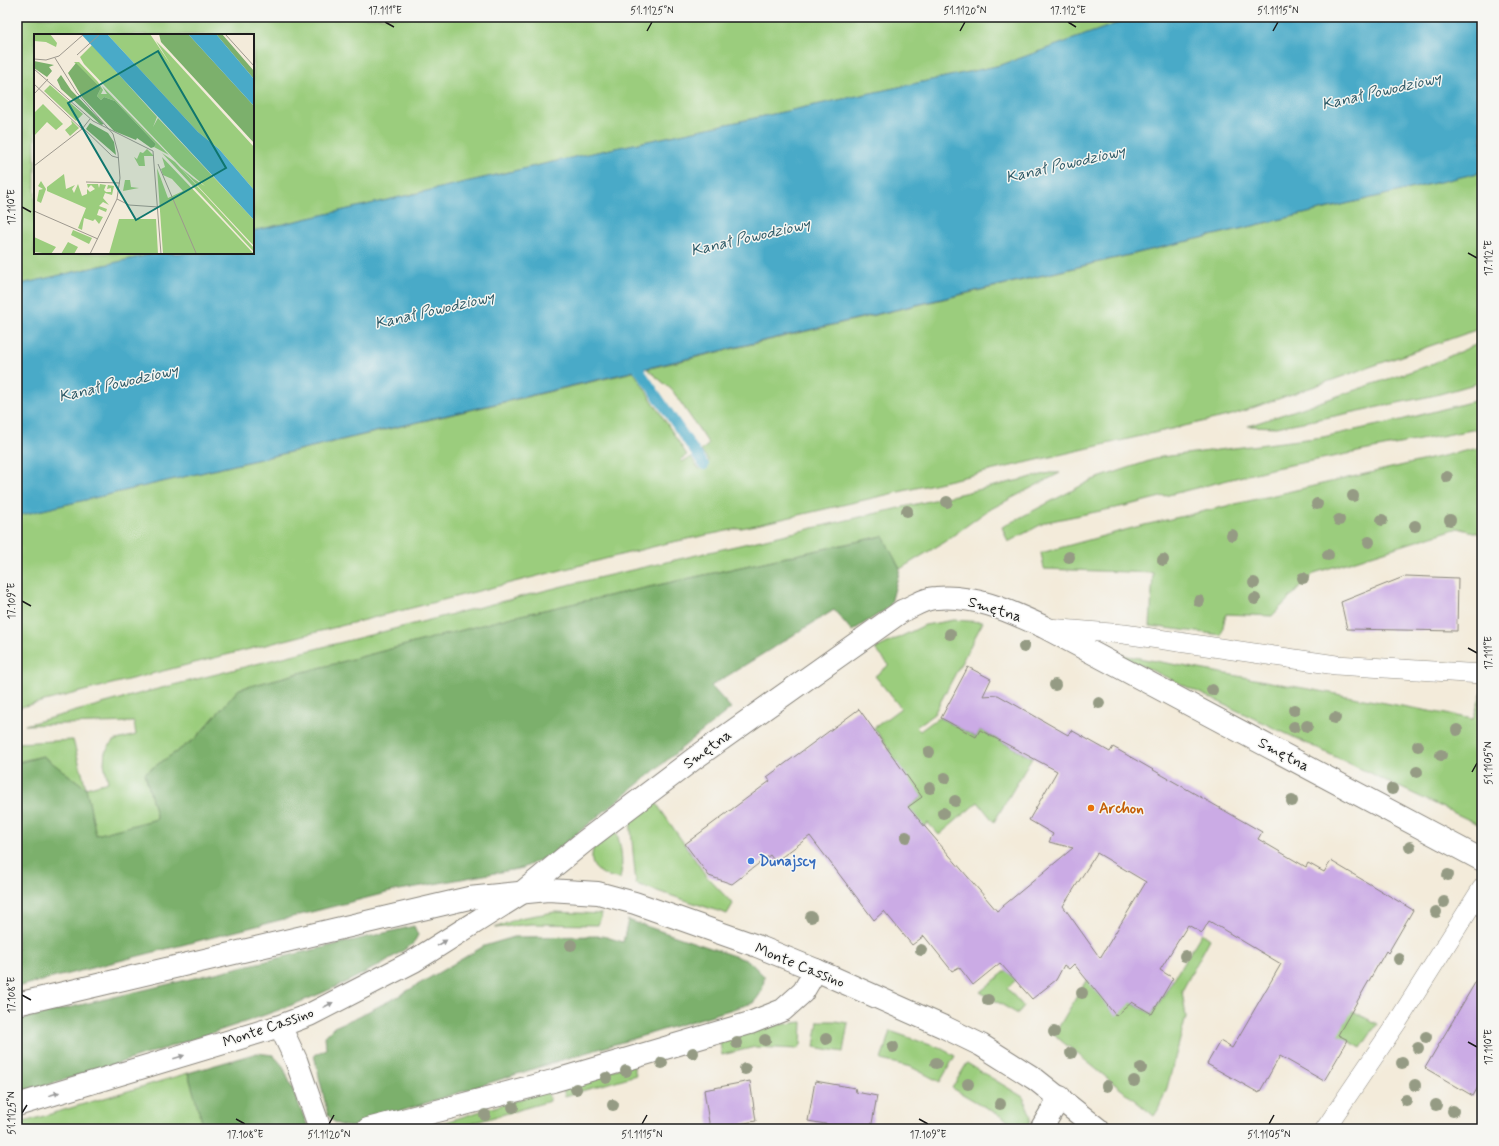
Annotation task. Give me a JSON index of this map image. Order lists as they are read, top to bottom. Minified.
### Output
{"streets":{"street":["Smętna","Monte Cassino"]},"crossings":[["Smętna","Monte Cassino"]],"water":["Kanał Powodziowy"],"places":["Archon","Dunajscy"],"coordinates":["17.111°E","51.1125°N","51.1120°N","17.112°E","51.1115°N","17.110°E","17.109°E","51.1105°N","17.108°E"]}
